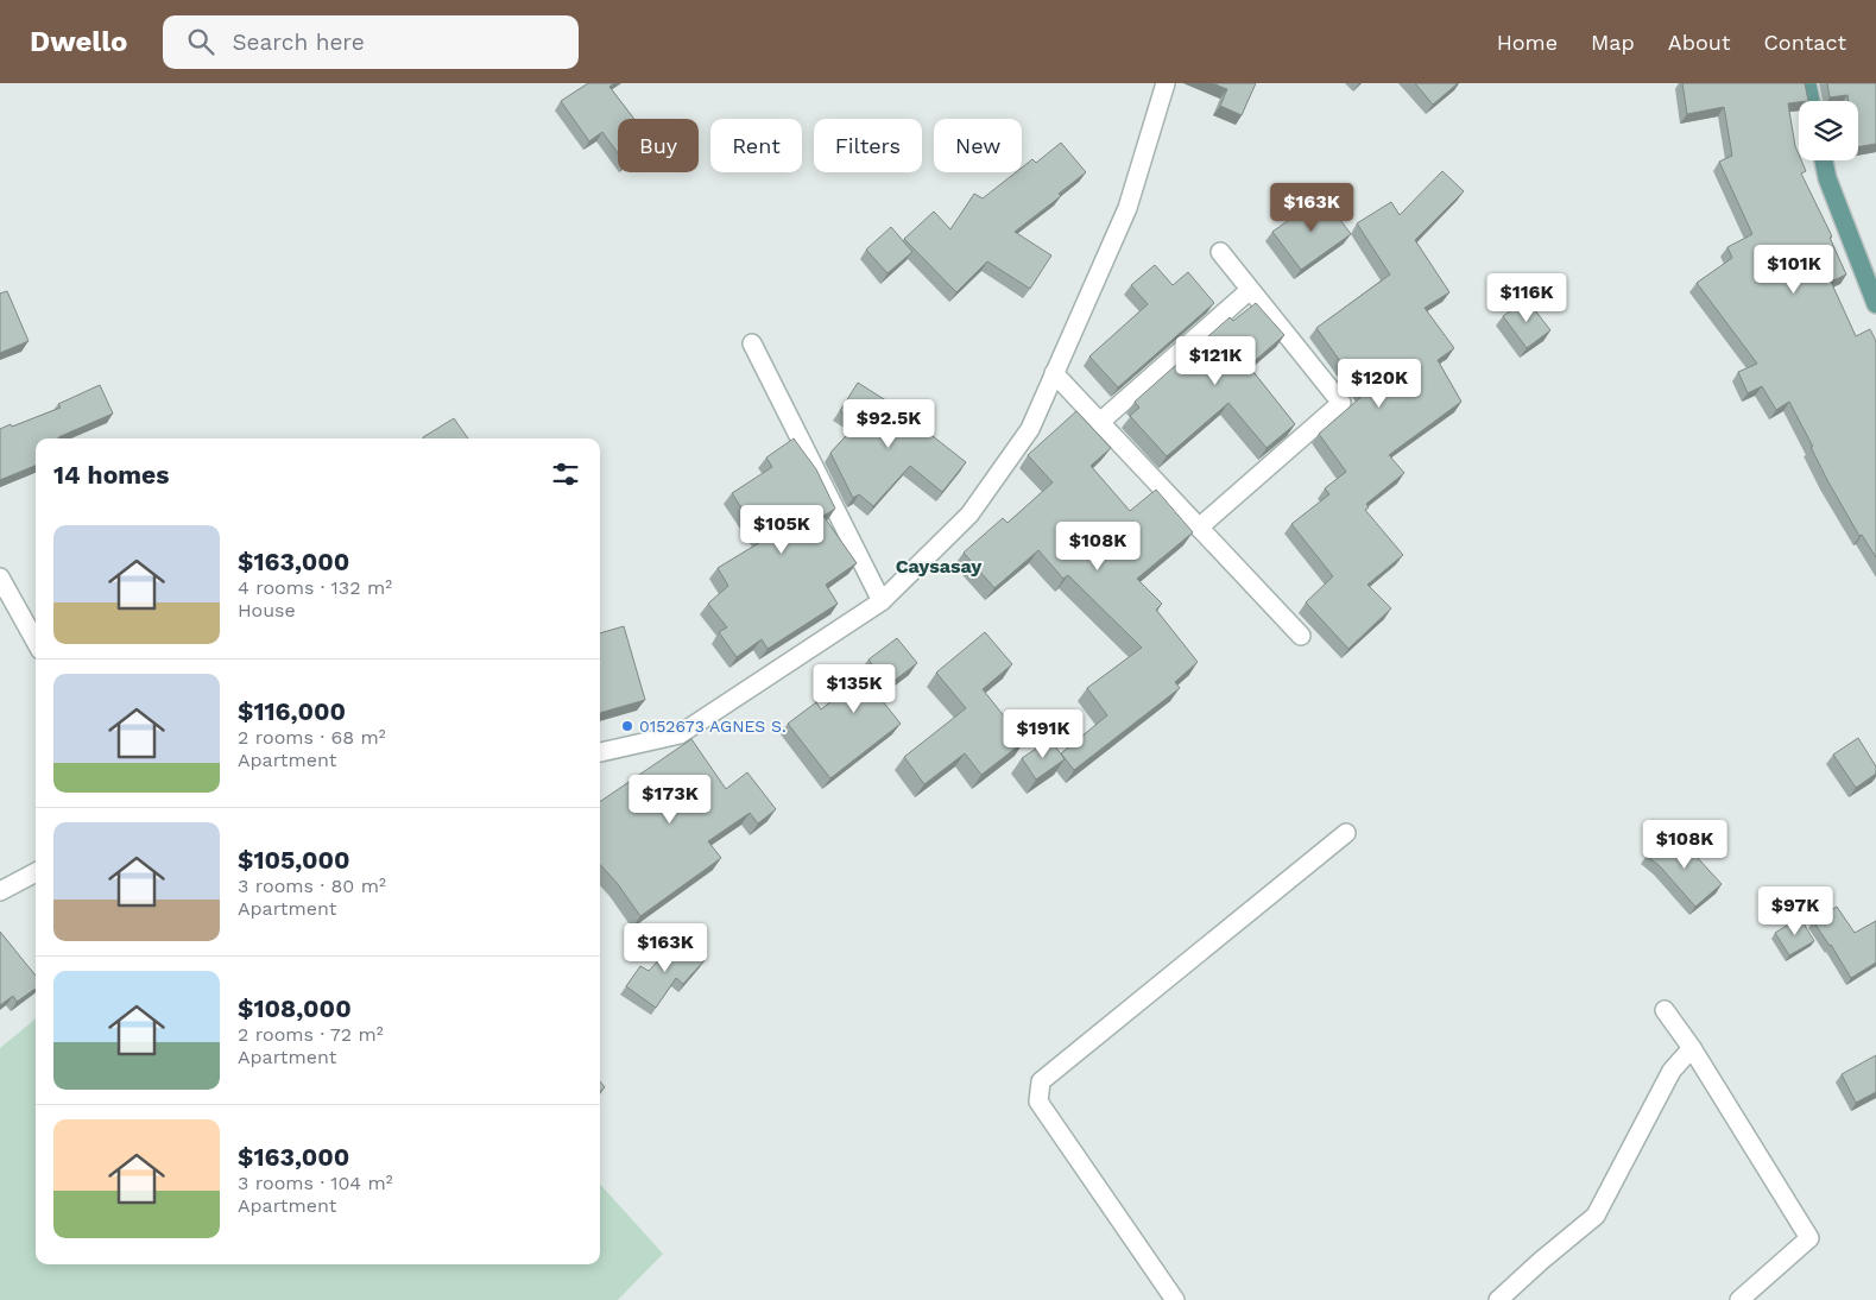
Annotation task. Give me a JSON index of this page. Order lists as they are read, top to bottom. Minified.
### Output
{"districts":["Caysasay"],"places":["0152673 AGNES S."],"page":{"header":"Dwello","search":"Search here","nav":["Home","Map","About","Contact"],"chip":["Buy","Rent","Filters","New"],"price":["$163K","$101K","$116K","$121K","$120K","$92.5K","$105K","$108K","$135K","$191K","$173K","$108K","$97K","$163K"],"heading":"14 homes","list":[{"name":"$163,000","note":"4 rooms · 132 m² · House"},{"name":"$116,000","note":"2 rooms · 68 m² · Apartment"},{"name":"$105,000","note":"3 rooms · 80 m² · Apartment"},{"name":"$108,000","note":"2 rooms · 72 m² · Apartment"},{"name":"$163,000","note":"3 rooms · 104 m² · Apartment"}]}}
